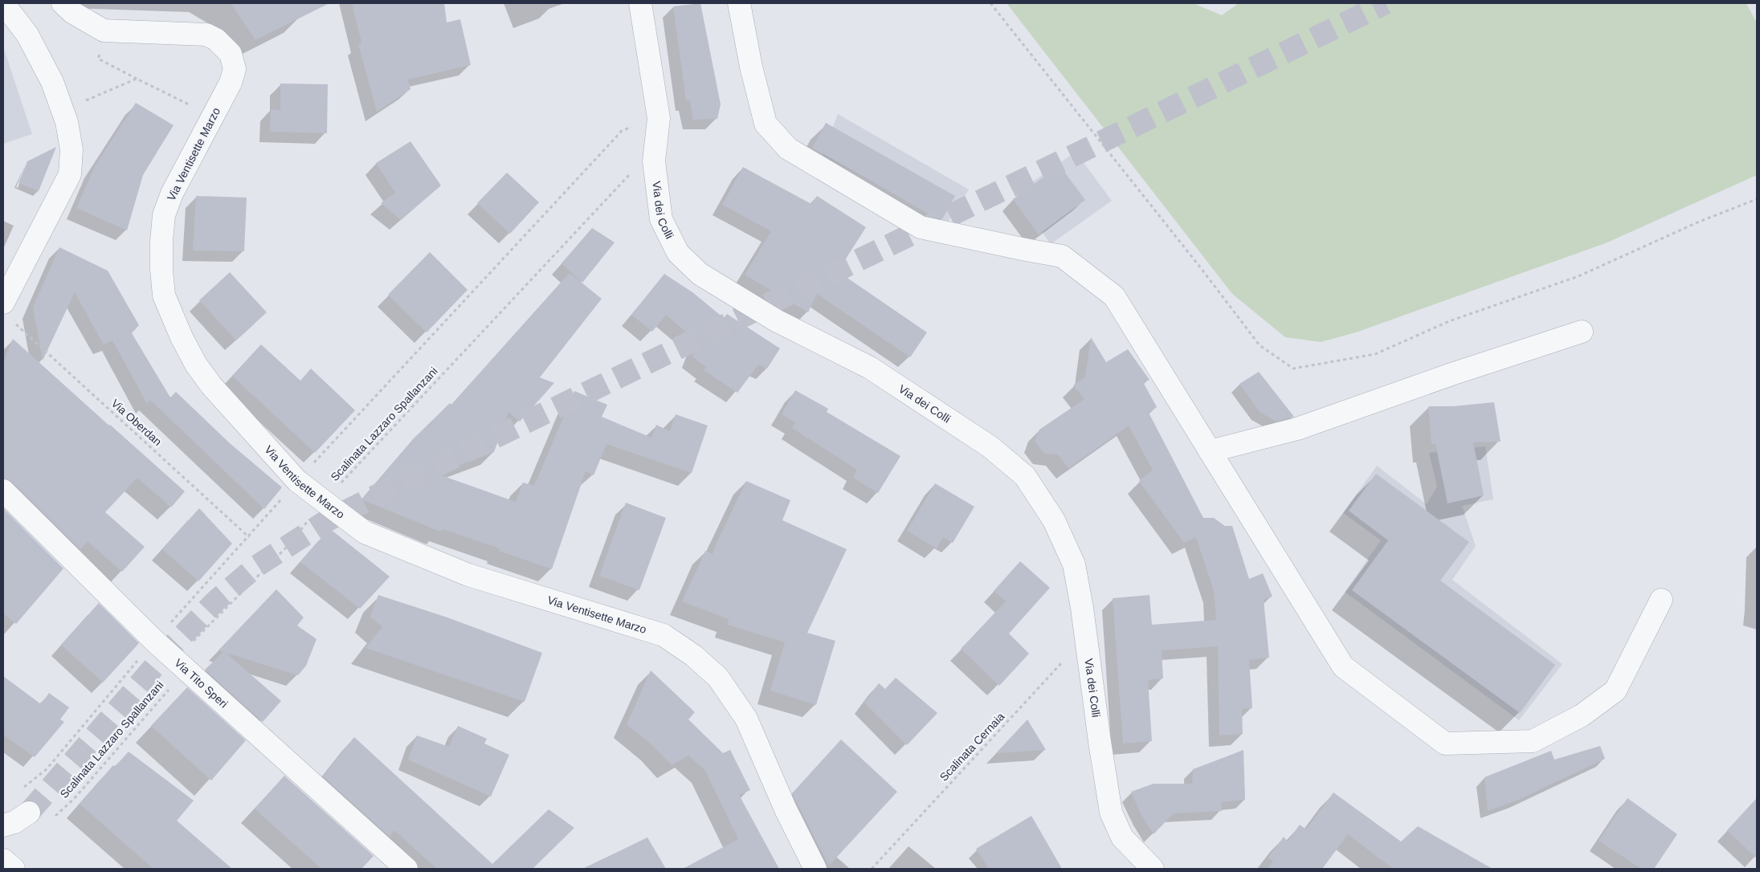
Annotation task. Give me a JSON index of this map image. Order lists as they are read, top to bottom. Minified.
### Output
{"streets":{"street":["Via Ventisette Marzo","Via dei Colli","Via Tito Speri"],"path":["Via Oberdan","Scalinata Lazzaro Spallanzani","Scalinata Cernaia"]},"crossings":[["Via Ventisette Marzo","Scalinata Lazzaro Spallanzani"],["Via dei Colli","Scalinata Lazzaro Spallanzani"],["Via dei Colli","Scalinata Cernaia"],["Scalinata Lazzaro Spallanzani","Via Tito Speri"]]}
